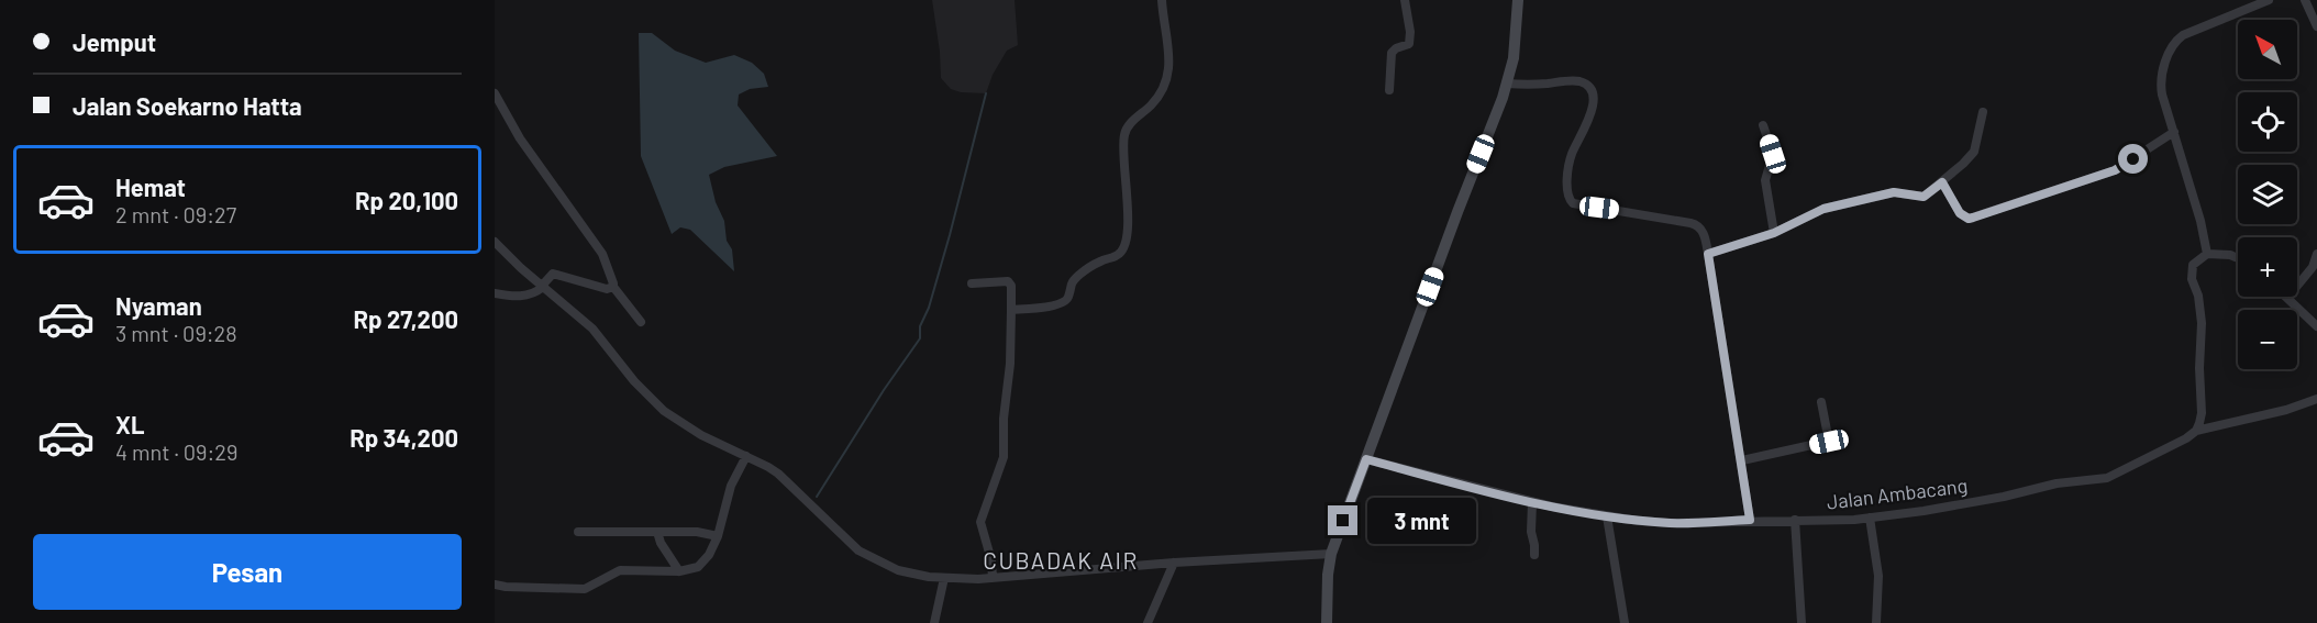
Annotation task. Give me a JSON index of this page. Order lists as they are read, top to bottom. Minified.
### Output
{"streets":{"street":["Jalan Ambacang"]},"districts":["CUBADAK AIR"],"north":"top left","page":{"banner":["Jemput","Jalan Soekarno Hatta"],"map_buttons":["+","−"],"list":[{"name":"Hemat","note":"2 mnt · 09:27","value":"Rp 20,100"},{"name":"Nyaman","note":"3 mnt · 09:28","value":"Rp 27,200"},{"name":"XL","note":"4 mnt · 09:29","value":"Rp 34,200"}],"bubble":"3 mnt","buttons":"Pesan"}}
